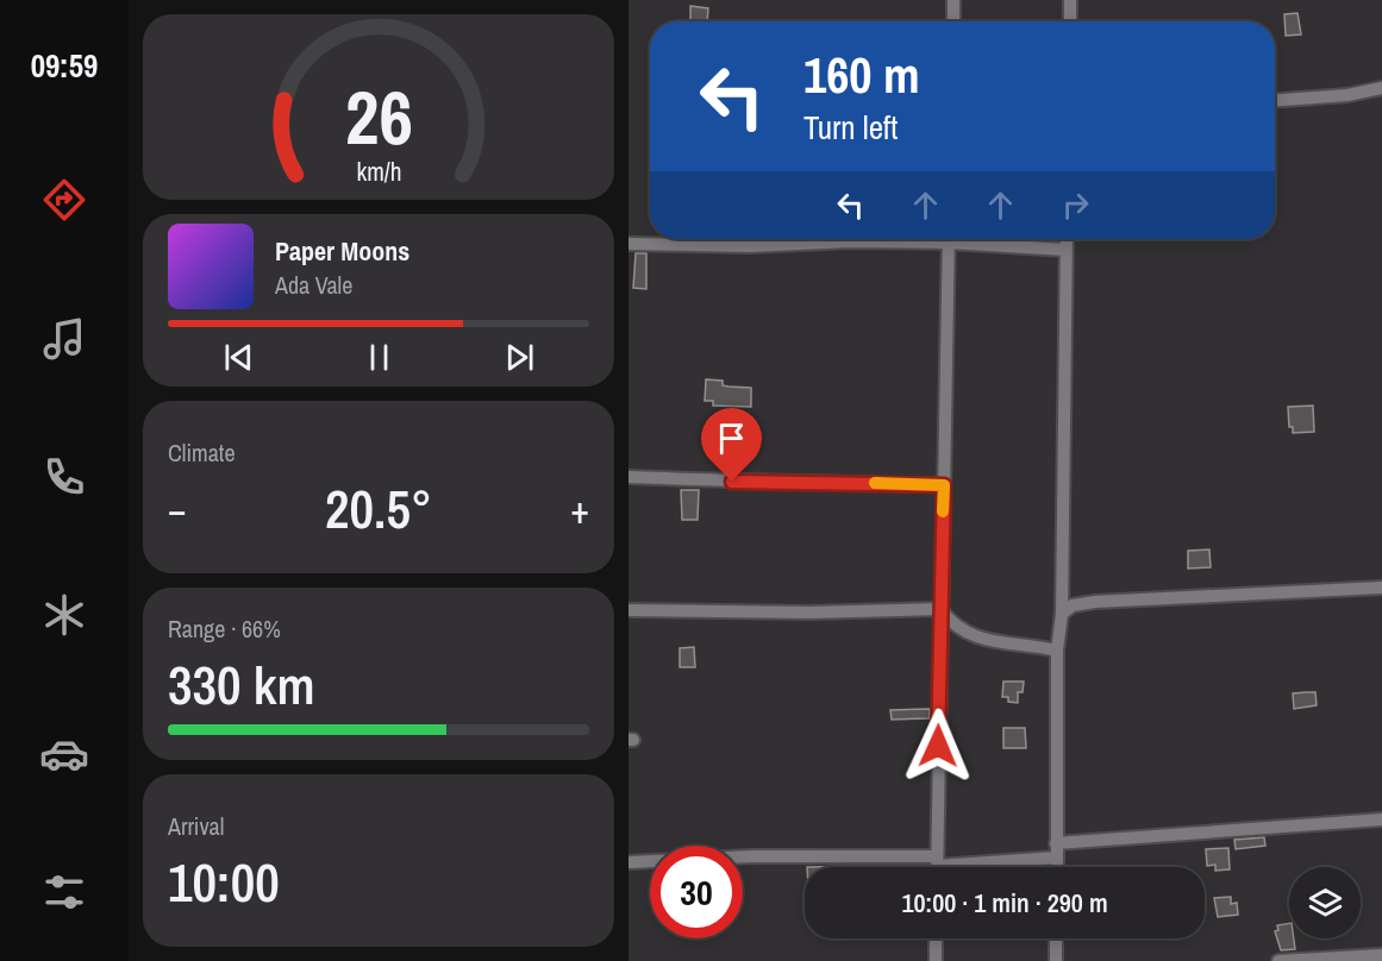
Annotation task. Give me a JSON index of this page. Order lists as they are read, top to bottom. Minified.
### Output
{"page":{"tabs":"09:59","turn":["160 m","Turn left"],"song":["Paper Moons","Ada Vale"],"tile":["Climate",["Range · 66%","330 km"],["Arrival","10:00"]],"heat":["−","20.5°","+"],"limit":"30","trip":"10:00 · 1 min · 290 m","gauge":["26","km/h"]}}
